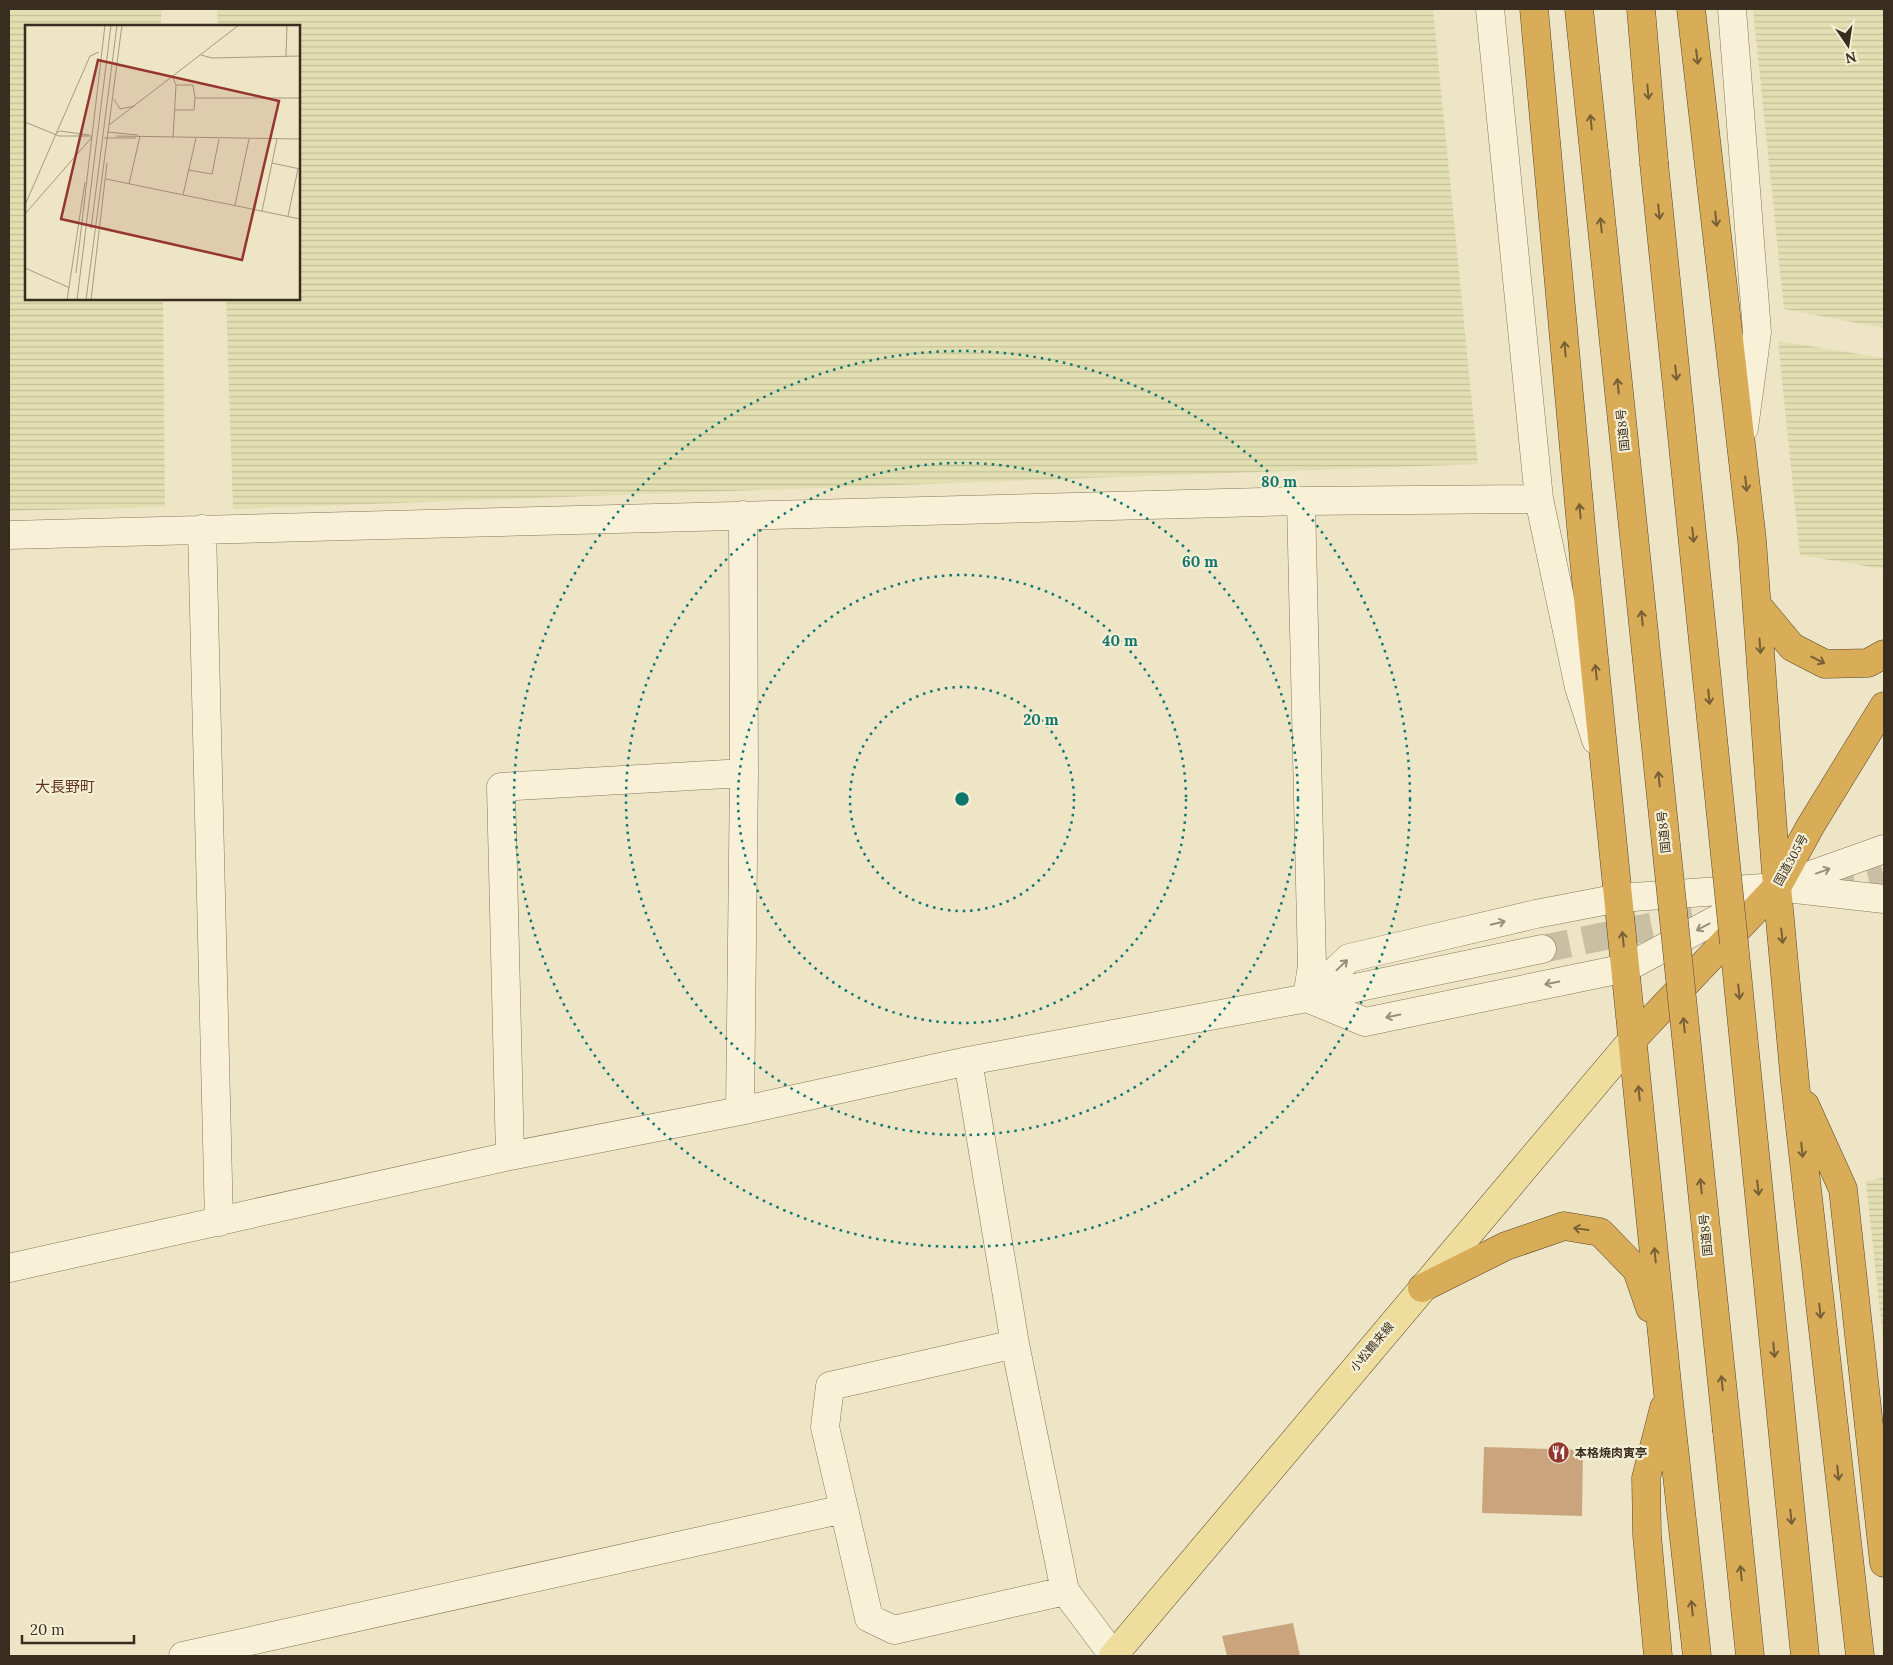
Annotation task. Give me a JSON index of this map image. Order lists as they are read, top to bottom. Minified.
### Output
{"streets":{"highway":["国道8号","国道305号"],"main road":["小松鶴来線"]},"crossings":[["国道305号","小松鶴来線"]],"districts":["大長野町"],"places":{"restaurant":["本格焼肉寅亭"]},"scale_bar":"20 m","north":"bottom","rings":["80 m","60 m","40 m","20 m"]}
